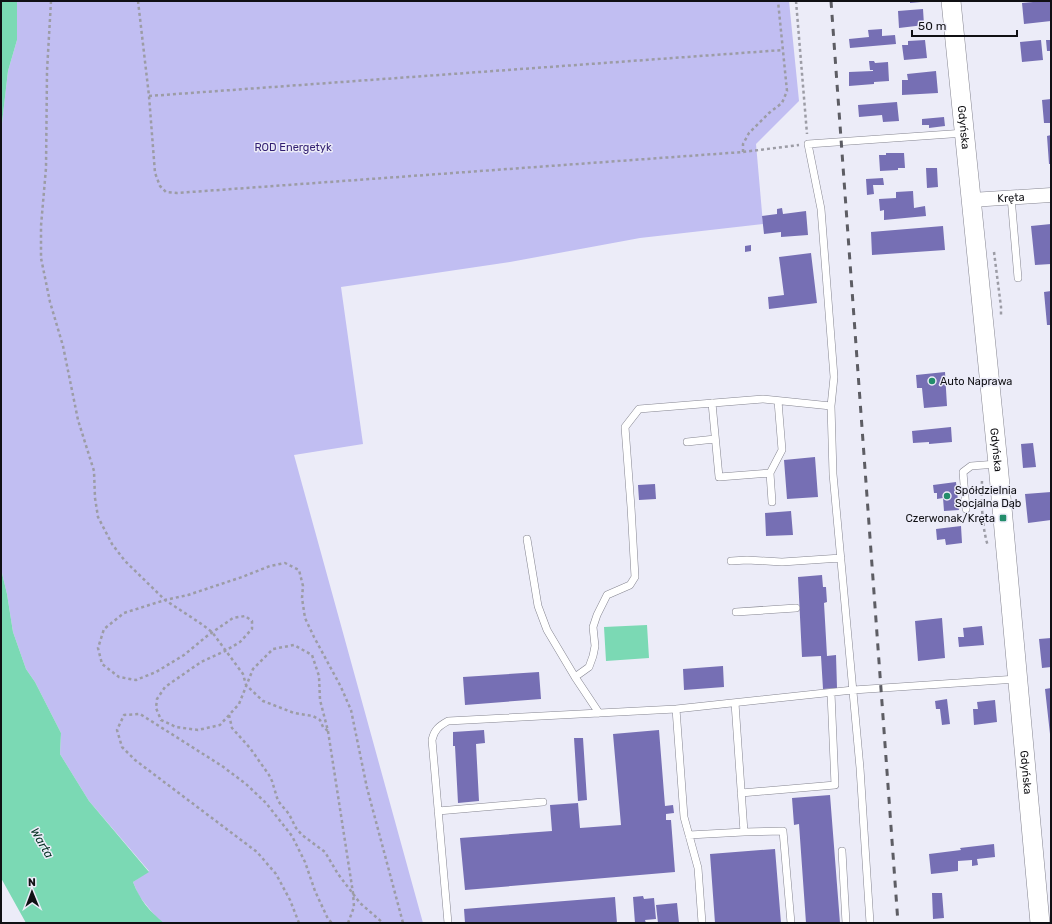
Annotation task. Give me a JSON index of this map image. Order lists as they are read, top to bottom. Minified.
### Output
{"streets":{"main road":["Gdyńska"],"street":["Kręta"]},"crossings":[["Gdyńska","Kręta"]],"water":["Warta"],"parks":["ROD Energetyk"],"places":{"other":["Auto Naprawa","Spółdzielnia Socjalna Dąb"],"transit":["Czerwonak/Kręta"]},"scale_bar":"50 m","north":"top"}
